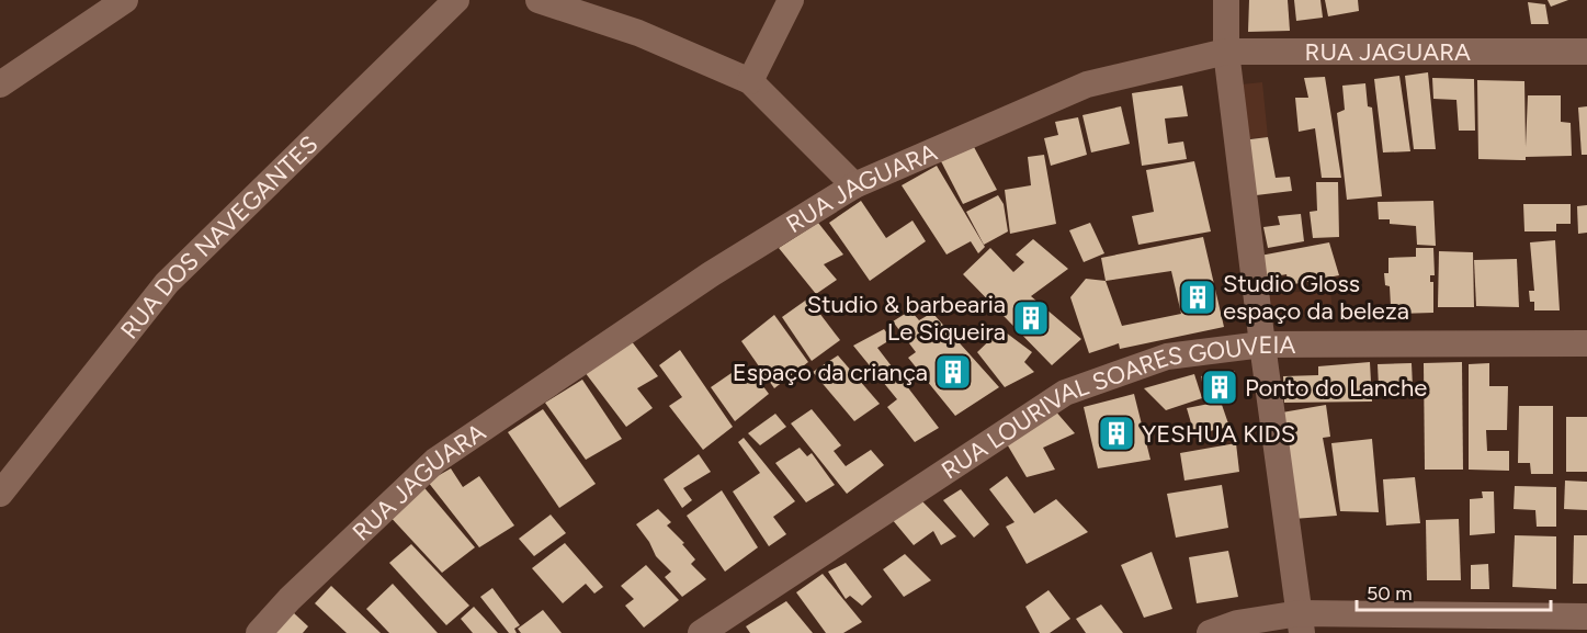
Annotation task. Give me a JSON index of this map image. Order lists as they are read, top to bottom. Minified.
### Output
{"streets":{"street":["RUA JAGUARA","RUA DOS NAVEGANTES","RUA LOURIVAL SOARES GOUVEIA"]},"places":{"building":["Studio Gloss espaço da beleza","Studio & barbearia Le Siqueira","Espaço da criança","Ponto do Lanche","YESHUA KIDS"]},"scale_bar":"50 m"}
